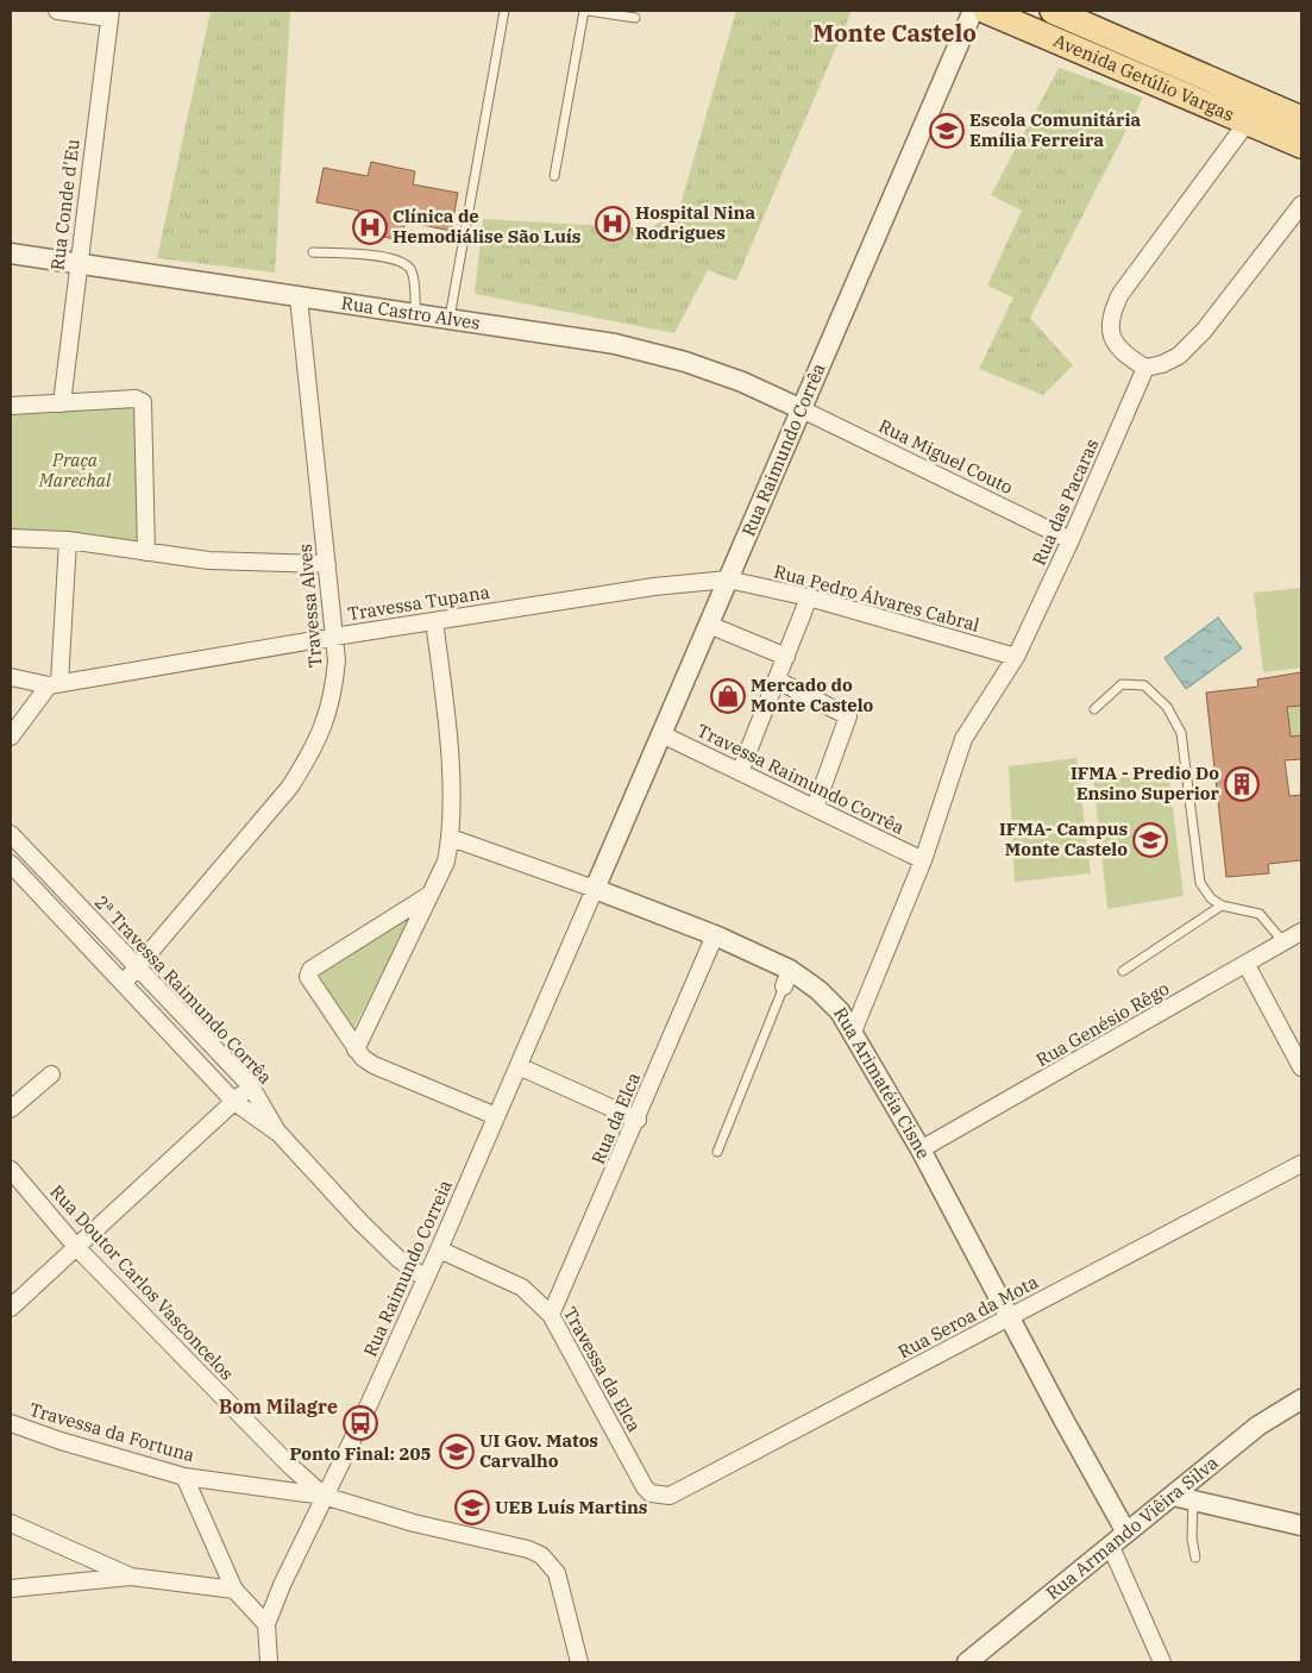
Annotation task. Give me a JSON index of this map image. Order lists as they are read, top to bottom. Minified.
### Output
{"streets":{"main road":["Avenida Getúlio Vargas"],"street":["Rua Conde d'Eu","Rua Castro Alves","Rua Raimundo Corrêa","Rua Miguel Couto","Rua das Pacaras","Rua Pedro Álvares Cabral","Travessa Tupana","Travessa Alves","Travessa Raimundo Corrêa","2ª Travessa Raimundo Corrêa","Rua Genésio Rêgo","Rua Arimatéia Cisne","Rua da Elca","Rua Raimundo Correia","Rua Doutor Carlos Vasconcelos","Rua Seroa da Mota","Travessa da Elca","Travessa da Fortuna","Rua Armando Viêira Silva"]},"crossings":[["Rua Conde d'Eu","Rua Castro Alves"],["Rua Castro Alves","Rua Raimundo Corrêa"],["Rua Castro Alves","Rua Miguel Couto"],["Rua Castro Alves","Travessa Alves"],["Rua Raimundo Corrêa","Rua Miguel Couto"],["Rua Raimundo Corrêa","Rua Pedro Álvares Cabral"],["Rua Raimundo Corrêa","Travessa Tupana"],["Rua Raimundo Corrêa","Travessa Raimundo Corrêa"],["Rua Raimundo Corrêa","Rua Arimatéia Cisne"],["Rua Raimundo Corrêa","Rua Raimundo Correia"],["Rua Miguel Couto","Rua das Pacaras"],["Rua das Pacaras","Rua Pedro Álvares Cabral"],["Rua das Pacaras","Travessa Raimundo Corrêa"],["Rua das Pacaras","Rua Arimatéia Cisne"],["Rua Pedro Álvares Cabral","Travessa Tupana"],["Travessa Tupana","Travessa Alves"],["Travessa Alves","2ª Travessa Raimundo Corrêa"],["Rua Genésio Rêgo","Rua Arimatéia Cisne"],["Rua Arimatéia Cisne","Rua da Elca"],["Rua Arimatéia Cisne","Rua Raimundo Correia"],["Rua Arimatéia Cisne","Rua Seroa da Mota"],["Rua Arimatéia Cisne","Rua Armando Viêira Silva"],["Rua da Elca","Travessa da Elca"],["Rua Raimundo Correia","Rua Doutor Carlos Vasconcelos"],["Rua Raimundo Correia","Travessa da Elca"],["Rua Raimundo Correia","Travessa da Fortuna"],["Rua Doutor Carlos Vasconcelos","Travessa da Fortuna"],["Rua Seroa da Mota","Travessa da Elca"]],"districts":["Monte Castelo","Bom Milagre"],"parks":["Praça Marechal"],"places":{"school or university":["Escola Comunitária Emília Ferreira","IFMA- Campus Monte Castelo","UI Gov. Matos Carvalho","UEB Luís Martins"],"hospital":["Hospital Nina Rodrigues","Clínica de Hemodiálise São Luís"],"shop":["Mercado do Monte Castelo"],"building":["IFMA - Predio Do Ensino Superior"],"bus stop":["Ponto Final: 205"]}}
